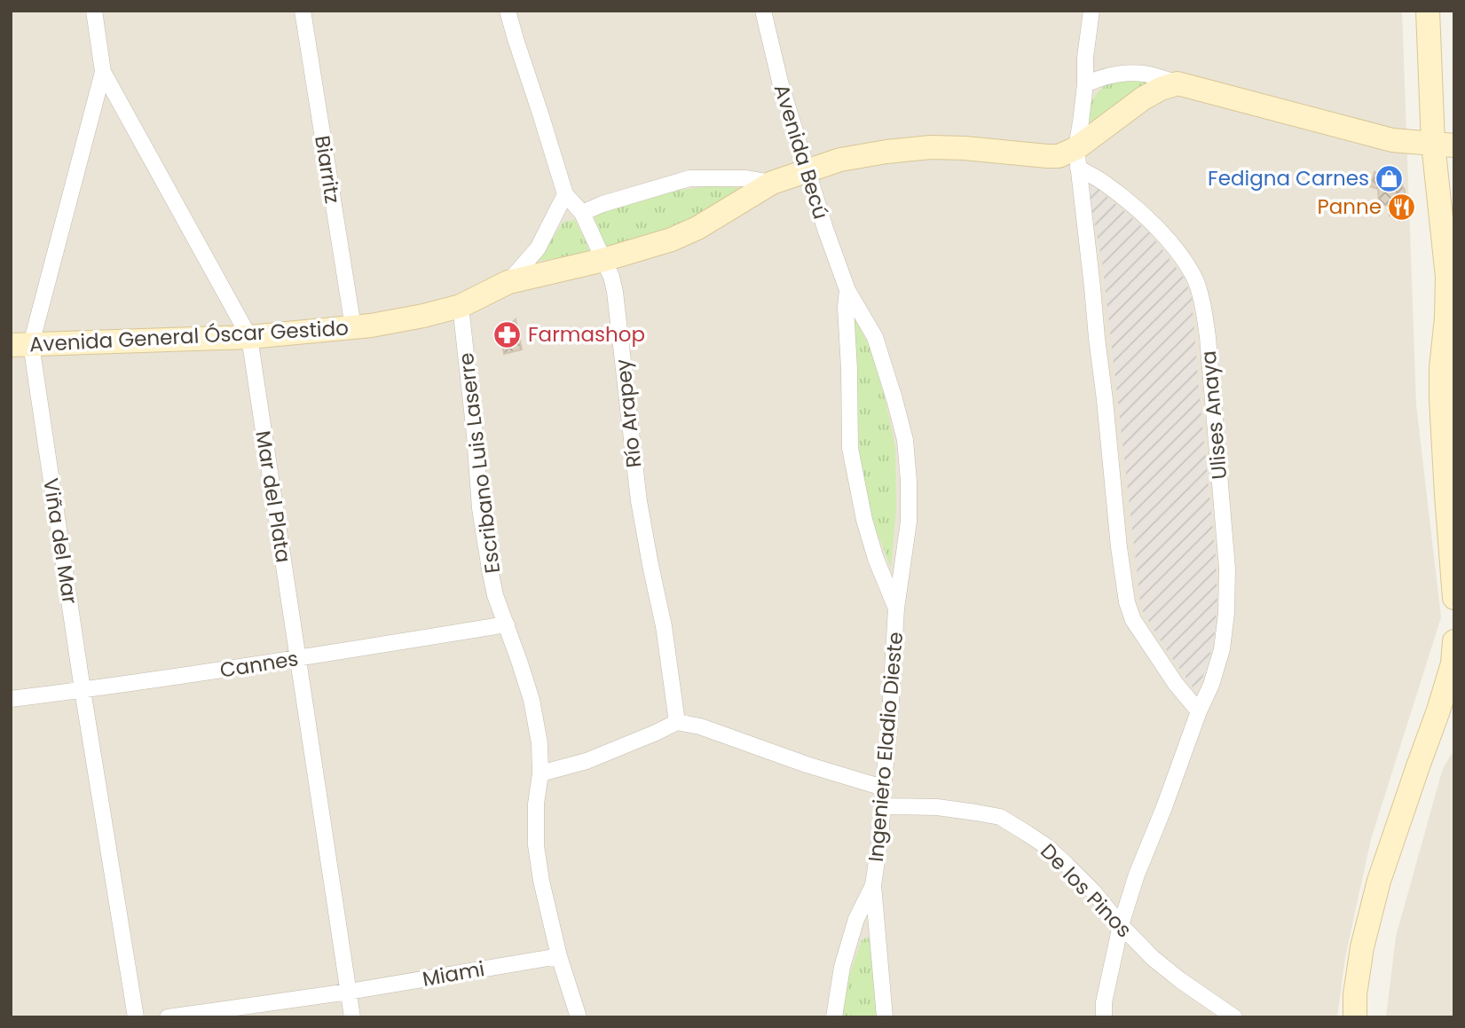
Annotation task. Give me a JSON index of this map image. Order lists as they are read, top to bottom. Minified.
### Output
{"streets":{"street":["Avenida Becú","Biarritz","Avenida General Óscar Gestido","Río Arapey","Ulises Anaya","Escribano Luis Laserre","Mar del Plata","Viña del Mar","Cannes","Ingeniero Eladio Dieste","De los Pinos","Miami"]},"crossings":[["Avenida Becú","Avenida General Óscar Gestido"],["Avenida Becú","Ingeniero Eladio Dieste"],["Biarritz","Avenida General Óscar Gestido"],["Avenida General Óscar Gestido","Río Arapey"],["Avenida General Óscar Gestido","Ulises Anaya"],["Avenida General Óscar Gestido","Escribano Luis Laserre"],["Avenida General Óscar Gestido","Mar del Plata"],["Avenida General Óscar Gestido","Viña del Mar"],["Ulises Anaya","De los Pinos"],["Escribano Luis Laserre","Cannes"],["Escribano Luis Laserre","Miami"],["Mar del Plata","Viña del Mar"],["Mar del Plata","Cannes"],["Mar del Plata","Miami"],["Viña del Mar","Cannes"],["Ingeniero Eladio Dieste","De los Pinos"]],"places":{"shop":["Fedigna Carnes"],"restaurant":["Panne"],"pharmacy":["Farmashop"]}}
